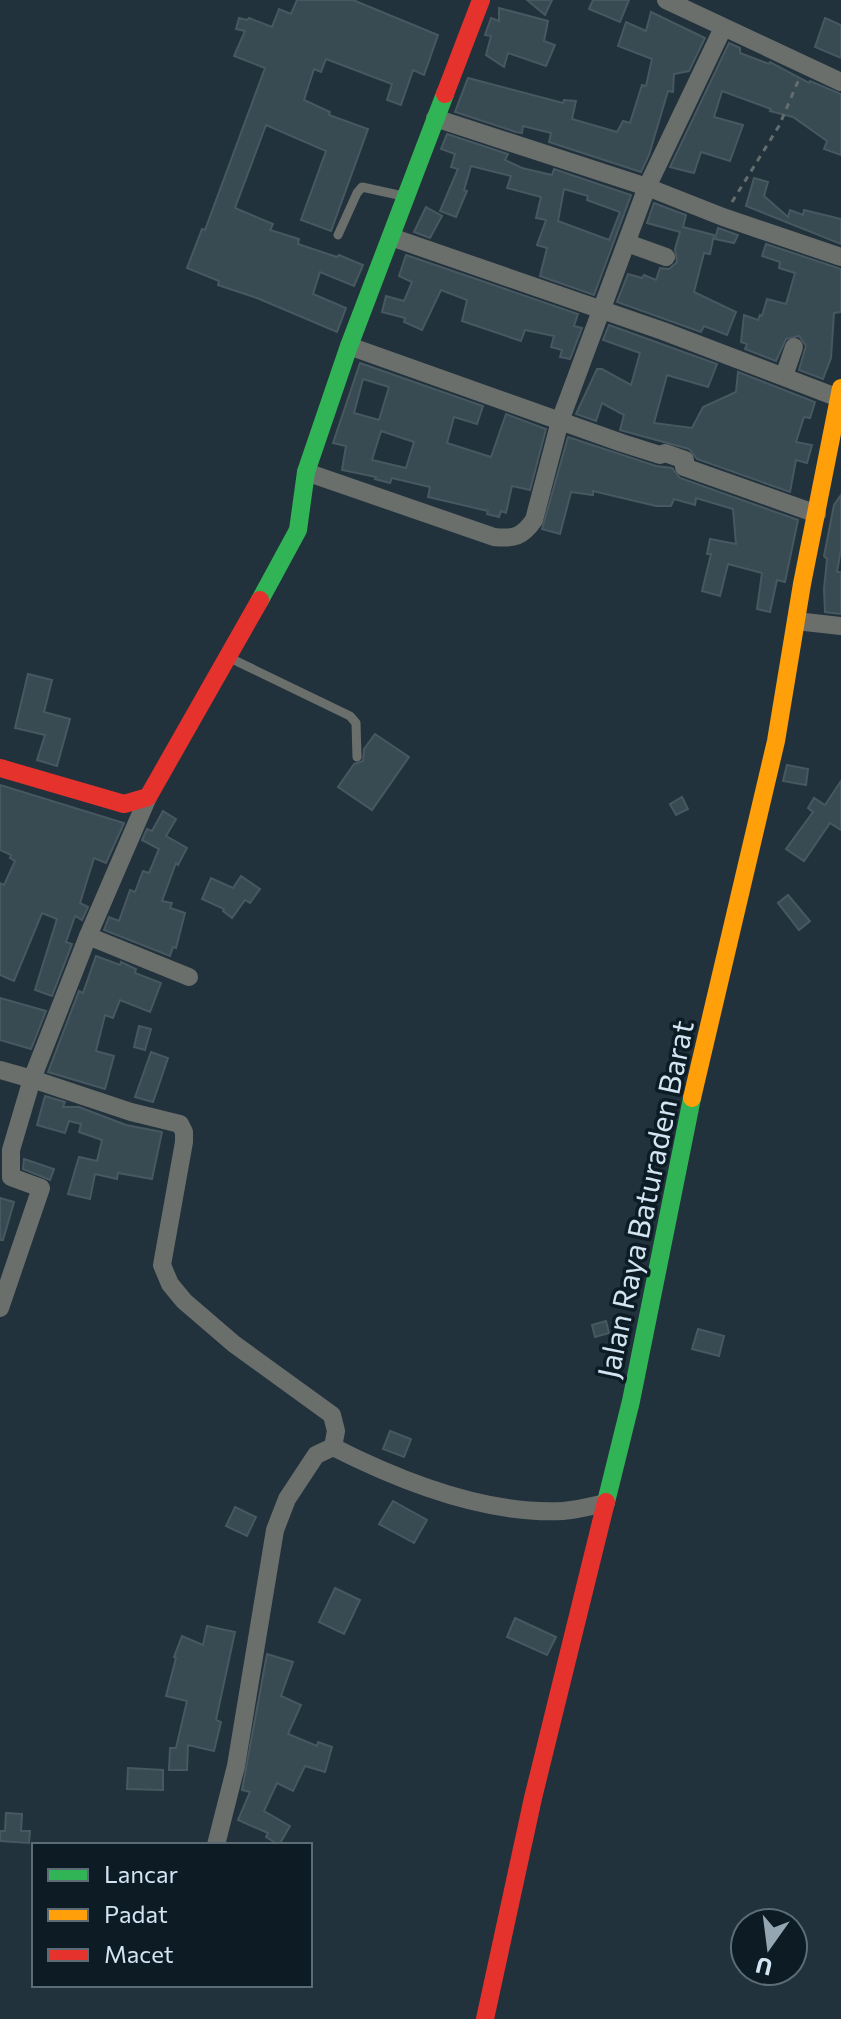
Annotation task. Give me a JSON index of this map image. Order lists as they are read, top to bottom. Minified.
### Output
{"streets":{"street":["Jalan Raya Baturaden Barat"]},"legend":["Lancar","Padat","Macet"],"north":"bottom"}
